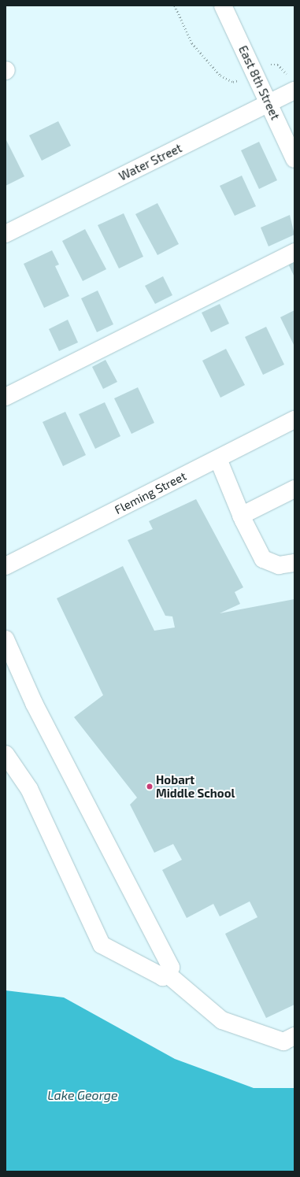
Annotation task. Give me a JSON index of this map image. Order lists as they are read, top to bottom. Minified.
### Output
{"streets":{"street":["East 8th Street","Water Street","Fleming Street"]},"crossings":[["East 8th Street","Water Street"]],"water":["Lake George"],"places":["Hobart Middle School"]}
